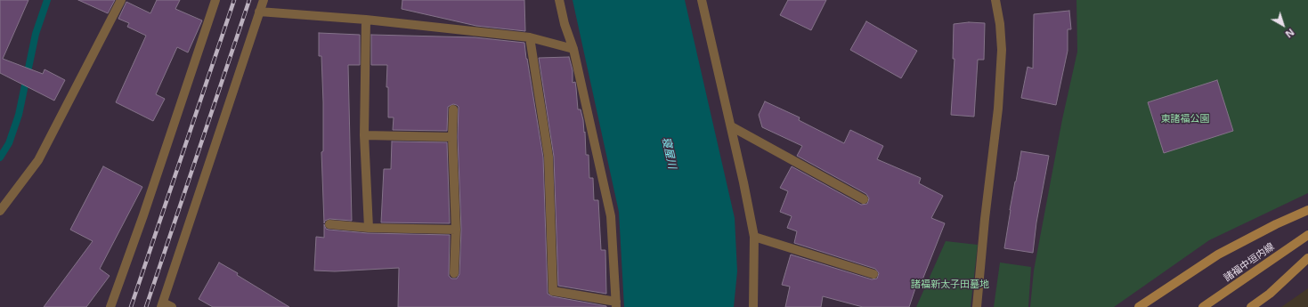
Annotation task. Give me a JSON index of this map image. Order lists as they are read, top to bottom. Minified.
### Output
{"streets":{"street":["諸福中垣内線"]},"water":["寝屋川"],"parks":["東諸福公園","諸福新太子田墓地"],"north":"bottom right"}
